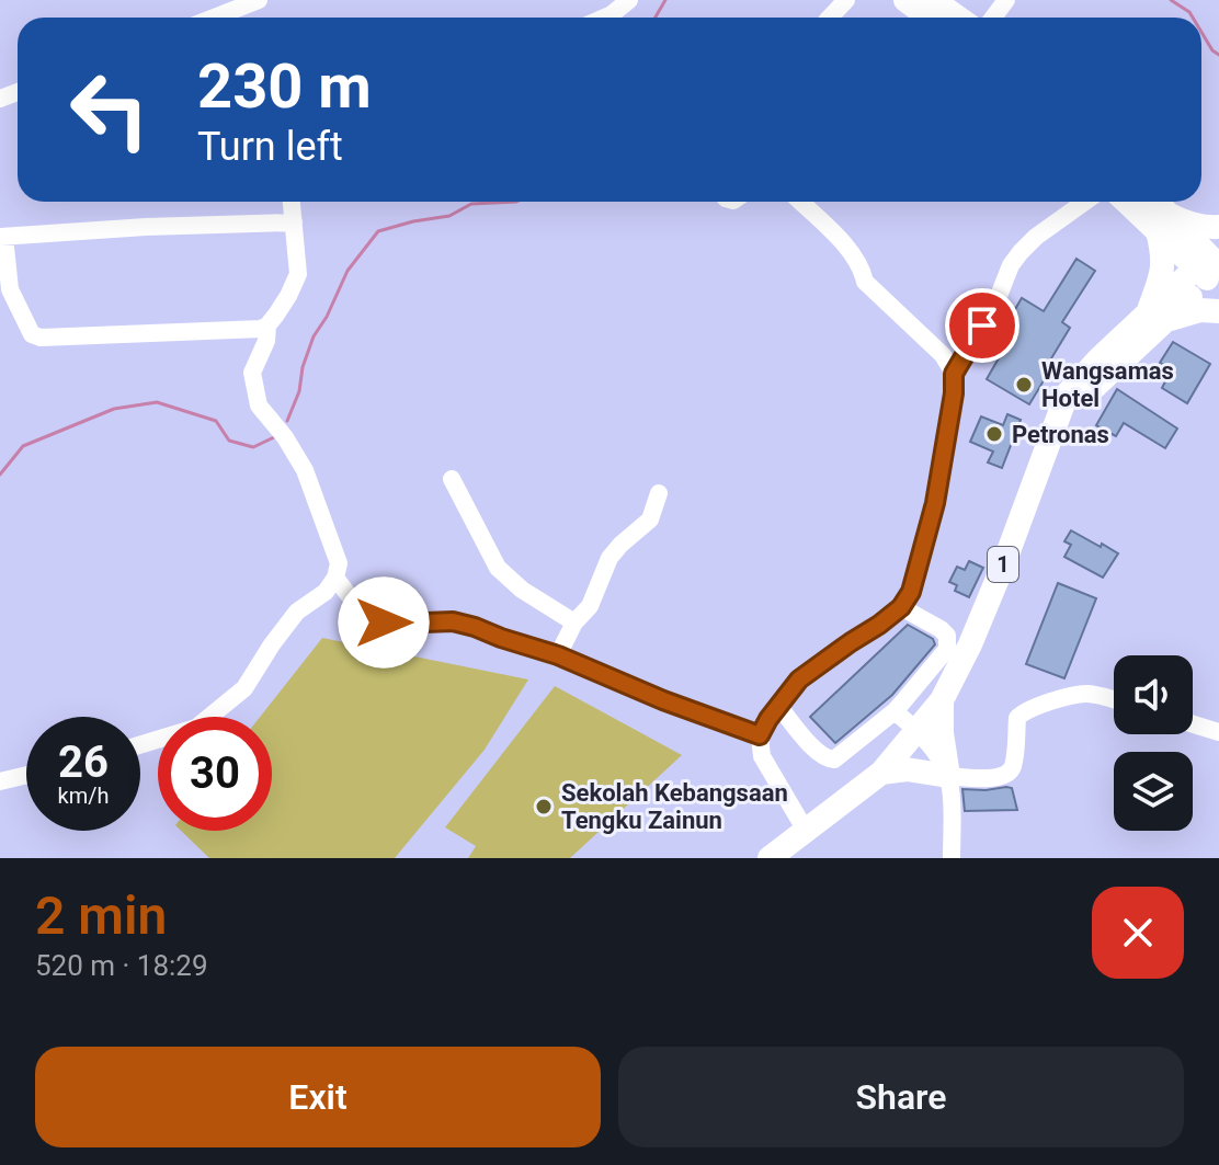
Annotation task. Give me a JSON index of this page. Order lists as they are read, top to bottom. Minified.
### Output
{"streets":{"highway":["1"]},"places":["Wangsamas Hotel","Petronas","Sekolah Kebangsaan Tengku Zainun"],"page":{"turn":["230 m","Turn left"],"speed":"26 km/h","limit":"30","heading":["2 min","520 m · 18:29"],"buttons":["Exit","Share"]}}
